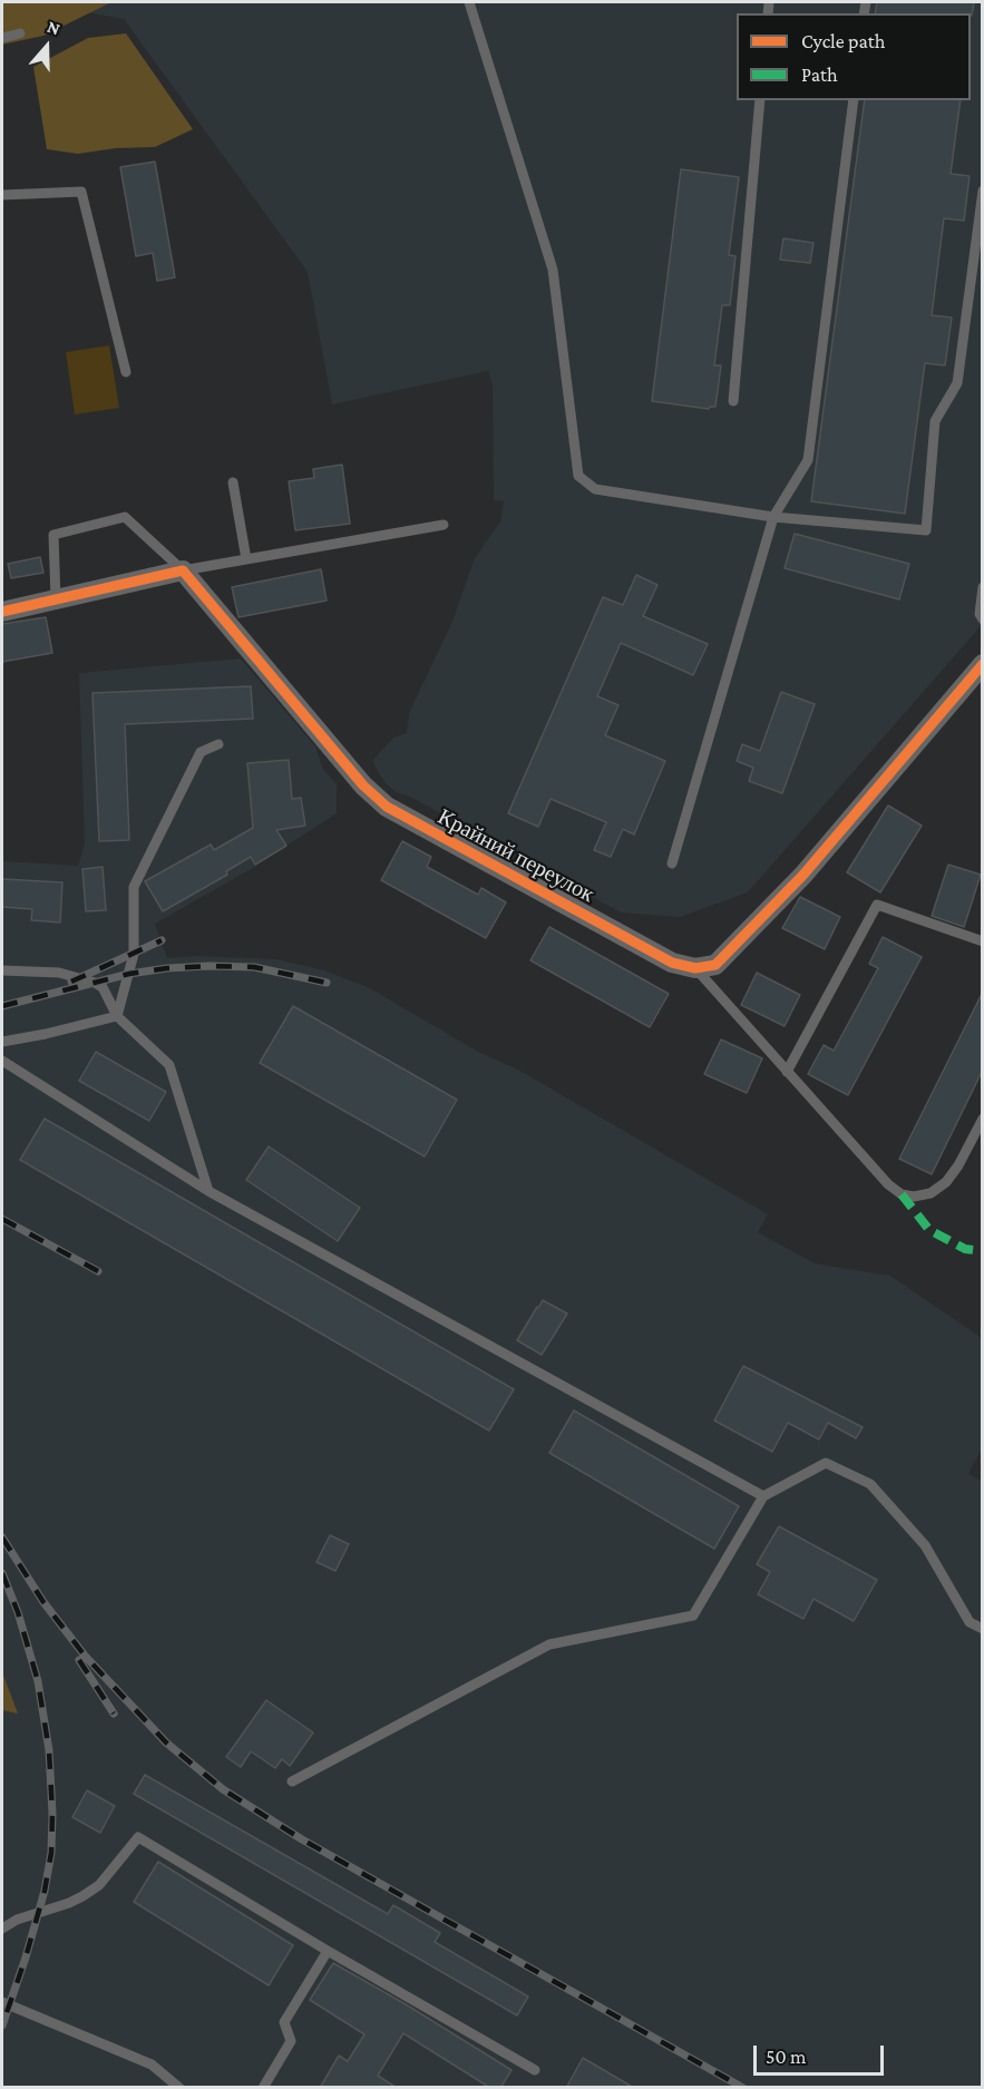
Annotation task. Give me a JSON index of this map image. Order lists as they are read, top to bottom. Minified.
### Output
{"streets":{"street":["Крайний переулок"]},"legend":["Cycle path","Path"],"scale_bar":"50 m","north":"top"}
